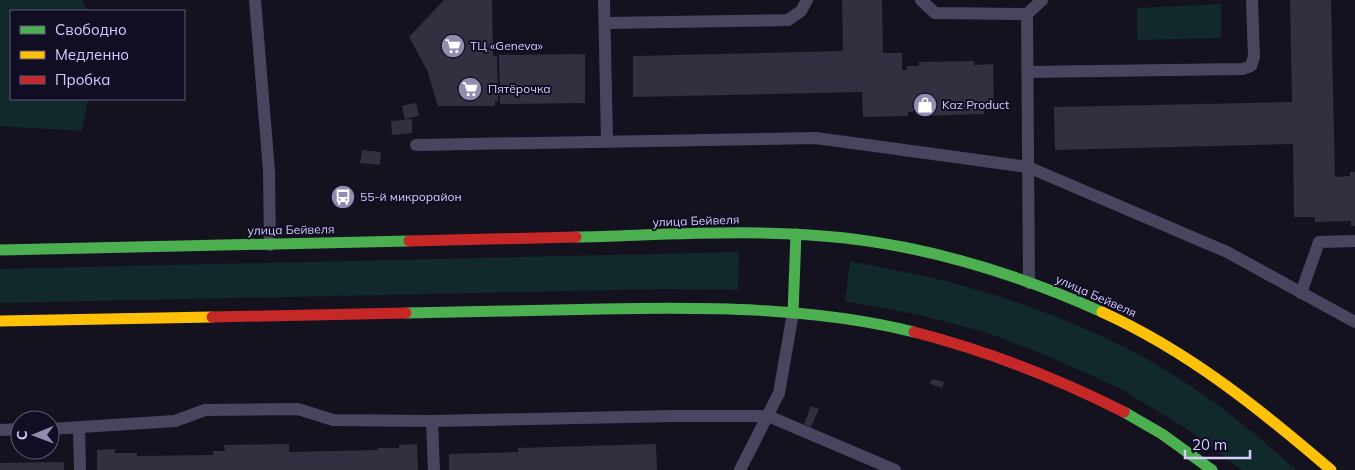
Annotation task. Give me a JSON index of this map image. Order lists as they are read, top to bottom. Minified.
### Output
{"streets":{"main road":["улица Бейвеля"]},"places":{"supermarket":["ТЦ «Geneva»","Пятёрочка"],"shop":["Kaz Product"],"bus stop":["55-й микрорайон"]},"legend":["Свободно","Медленно","Пробка"],"scale_bar":"20 m","north":"left"}
